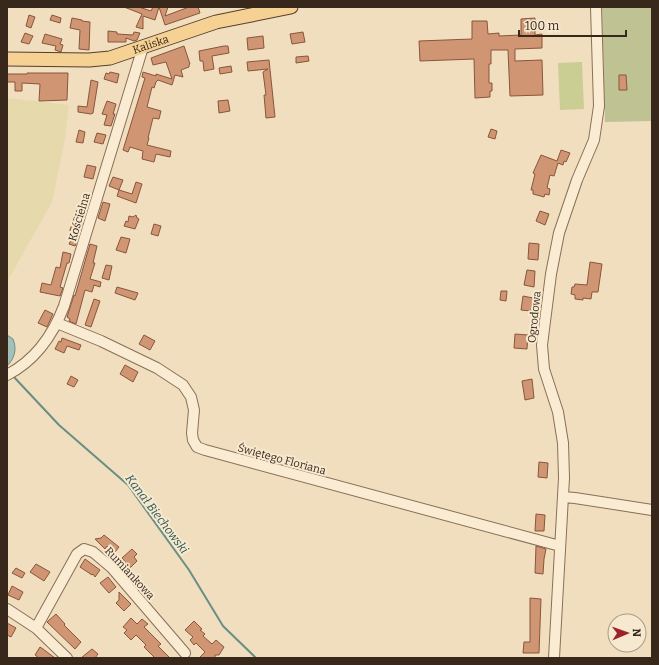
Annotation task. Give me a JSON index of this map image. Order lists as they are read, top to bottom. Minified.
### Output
{"streets":{"main road":["Kaliska"],"street":["Kościelna","Ogrodowa","Świętego Floriana","Rumiankowa"]},"crossings":[["Kaliska","Kościelna"],["Kościelna","Świętego Floriana"],["Ogrodowa","Świętego Floriana"]],"water":["Kanał Biechowski"],"scale_bar":"100 m","north":"right"}
